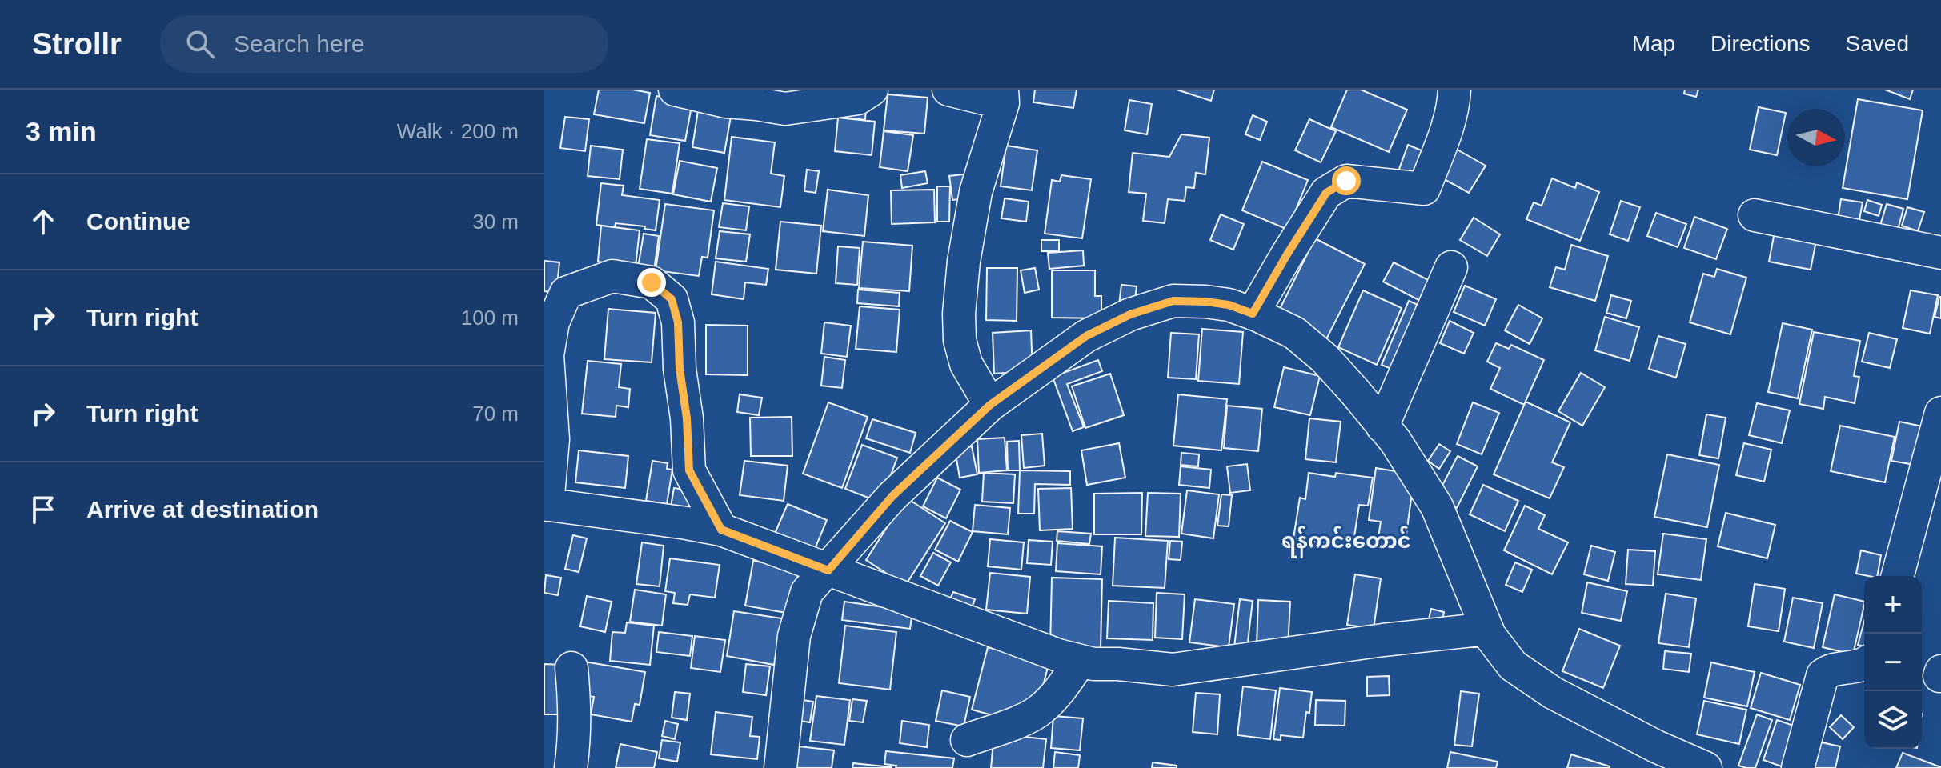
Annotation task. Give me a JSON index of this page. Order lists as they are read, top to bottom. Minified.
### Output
{"districts":["ရန်ကင်းတောင်"],"north":"right","page":{"header":"Strollr","search":"Search here","nav":["Map","Directions","Saved"],"heading":["3 min","Walk · 200 m"],"list":[["Continue","30 m"],["Turn right","100 m"],["Turn right","70 m"],"Arrive at destination"],"map_buttons":["+","−"]}}
